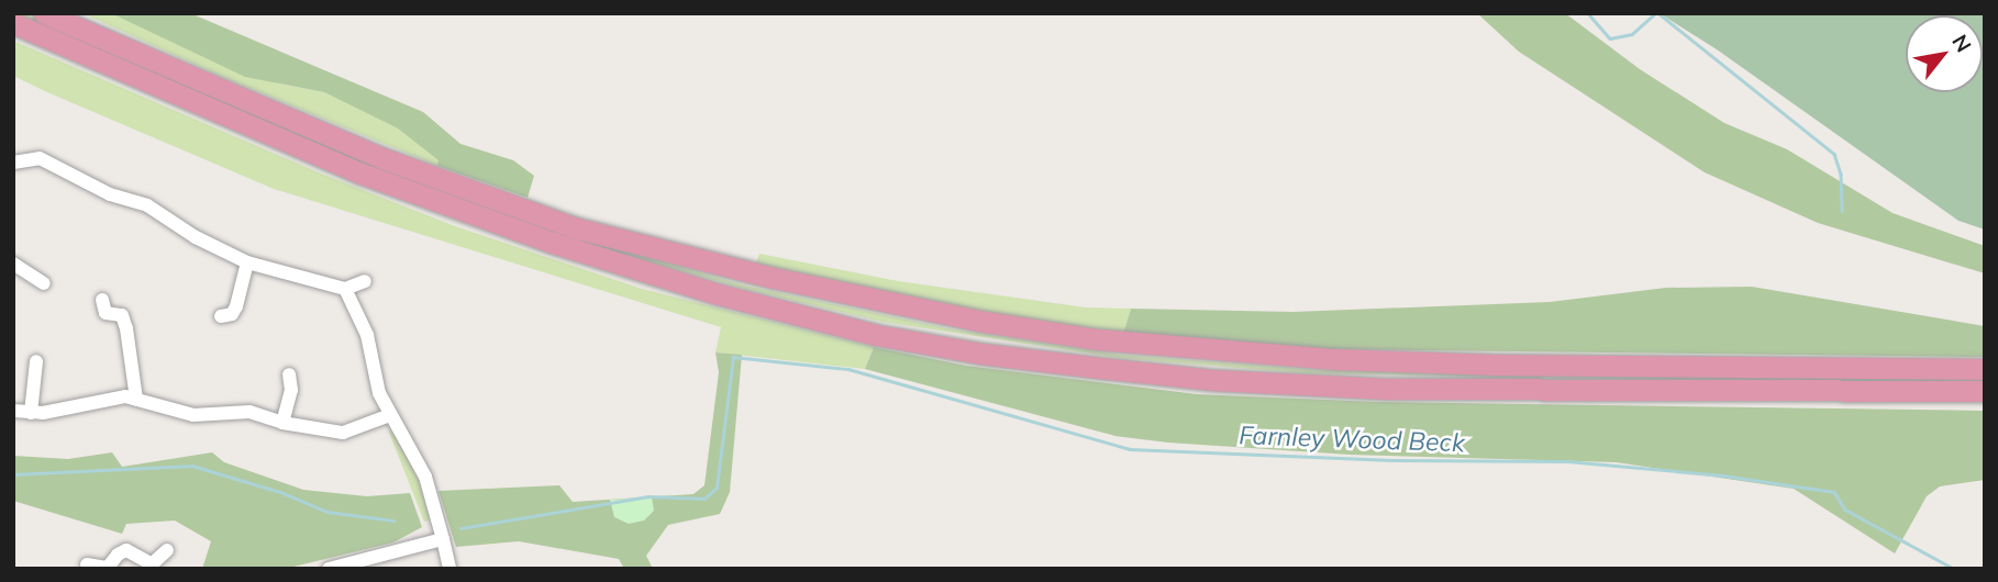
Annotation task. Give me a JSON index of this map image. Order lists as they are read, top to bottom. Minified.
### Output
{"water":["Farnley Wood Beck"],"north":"top right"}
